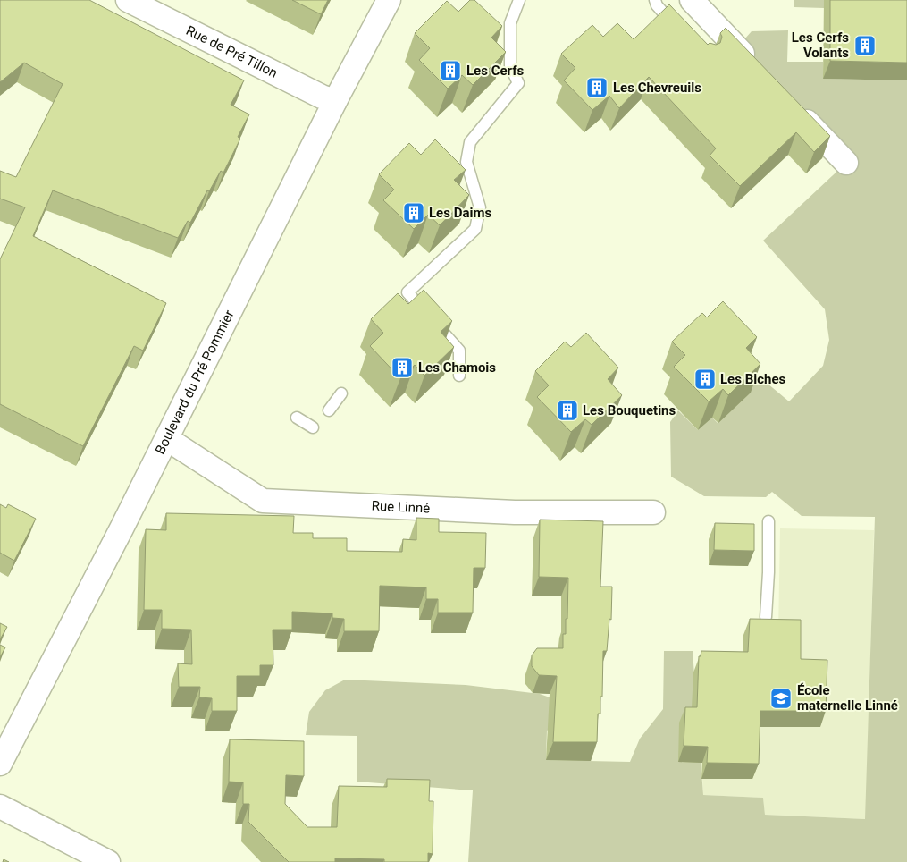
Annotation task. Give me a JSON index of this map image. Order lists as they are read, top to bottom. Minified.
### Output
{"streets":{"street":["Rue de Pré Tillon","Boulevard du Pré Pommier","Rue Linné"]},"crossings":[["Rue de Pré Tillon","Boulevard du Pré Pommier"],["Boulevard du Pré Pommier","Rue Linné"]],"places":{"building":["Les Cerfs Volants","Les Cerfs","Les Chevreuils","Les Daims","Les Chamois","Les Biches","Les Bouquetins"],"school or university":["École maternelle Linné"]}}
